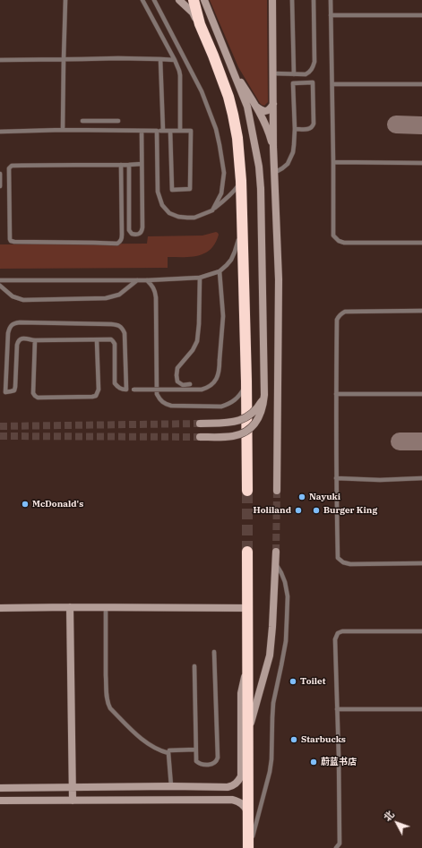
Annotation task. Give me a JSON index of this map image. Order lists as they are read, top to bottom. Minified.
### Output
{"places":["Nayuki","McDonald's","Holiland","Burger King","Toilet","Starbucks","蔚蓝书店"],"north":"top left"}
